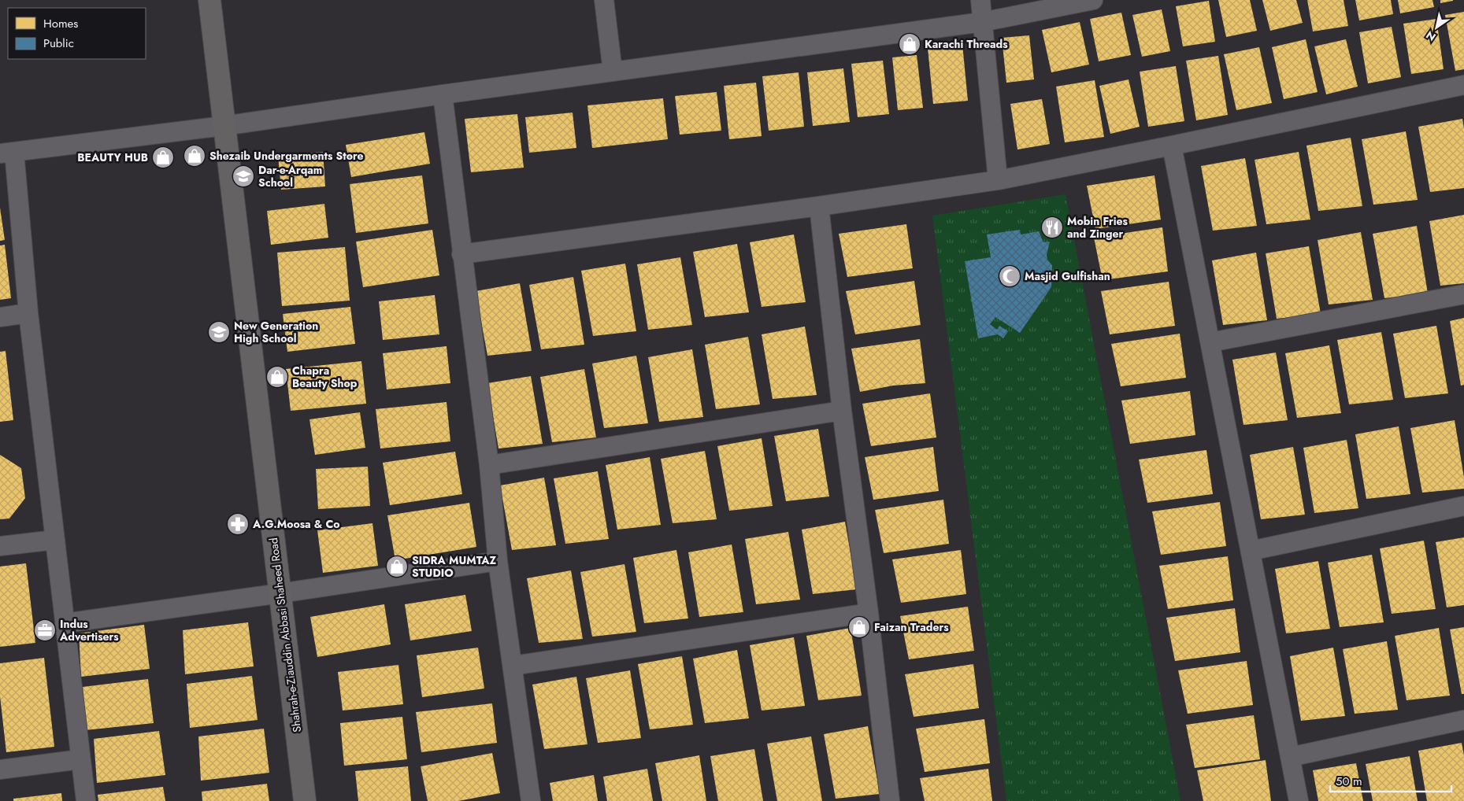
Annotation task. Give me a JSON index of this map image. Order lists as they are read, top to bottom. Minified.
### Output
{"streets":{"street":["Shahrah-e-Ziauddin Abbasi Shaheed Road"]},"places":{"shop":["Karachi Threads","Shezaib Undergarments Store","BEAUTY HUB","Chapra Beauty Shop","SIDRA MUMTAZ STUDIO","Faizan Traders"],"school or university":["Dar-e-Arqam School","New Generation High School"],"restaurant":["Mobin Fries and Zinger"],"mosque":["Masjid Gulfishan"],"pharmacy":["A.G.Moosa & Co"],"office":["Indus Advertisers"]},"legend":["Homes","Public"],"scale_bar":"50 m","north":"bottom left"}
